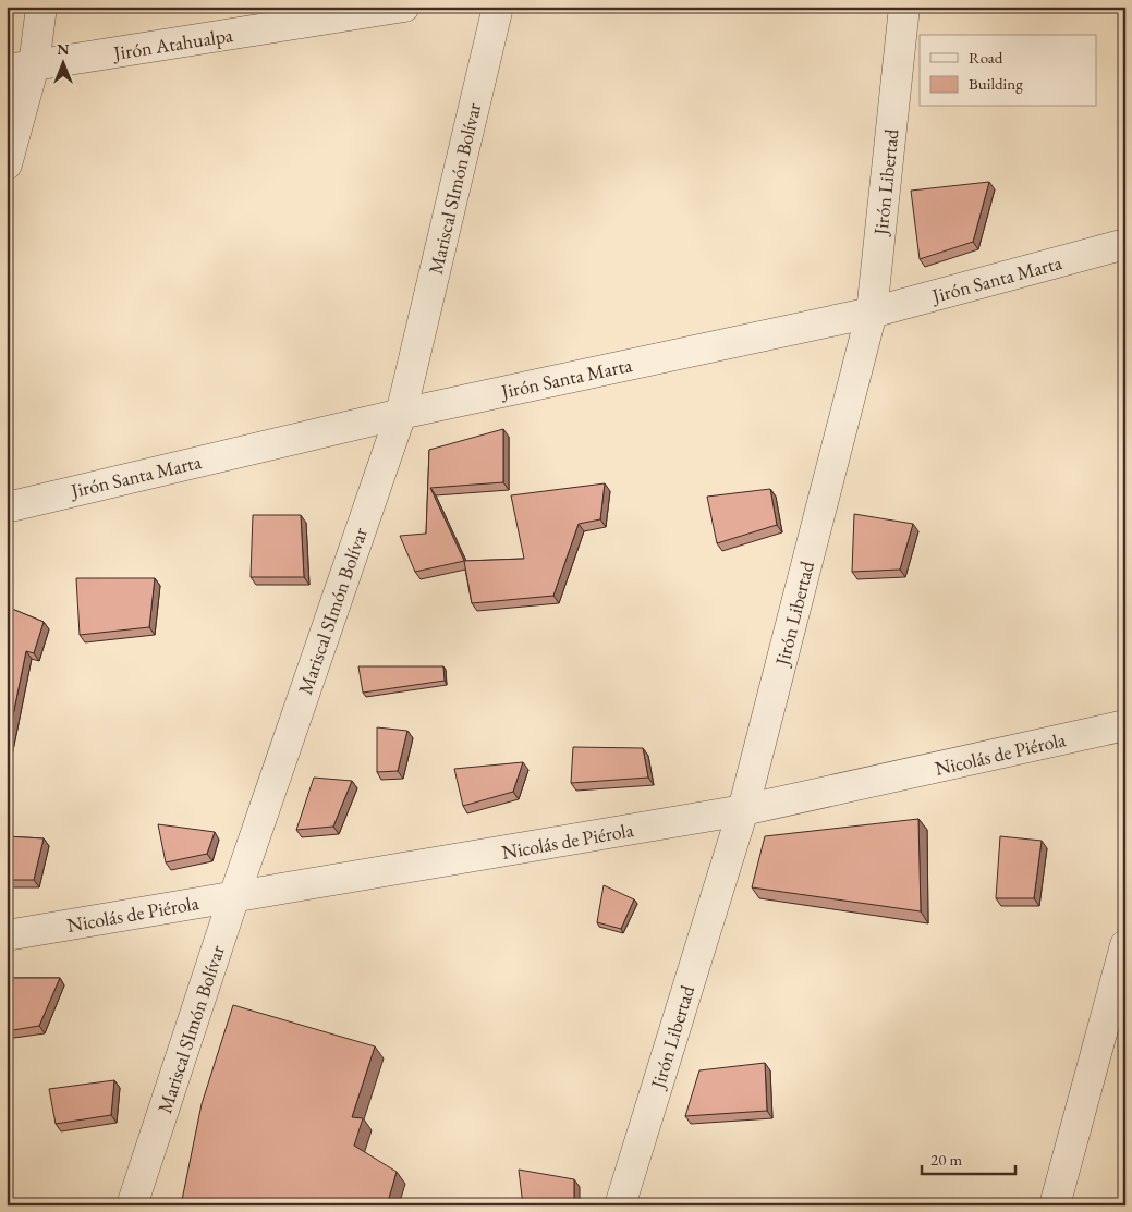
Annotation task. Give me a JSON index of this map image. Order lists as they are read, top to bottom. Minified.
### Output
{"streets":{"street":["Jirón Atahualpa","Jirón Libertad","Mariscal SImón Bolívar","Jirón Santa Marta","Nicolás de Piérola"]},"crossings":[["Jirón Libertad","Jirón Santa Marta"],["Jirón Libertad","Nicolás de Piérola"],["Mariscal SImón Bolívar","Jirón Santa Marta"],["Mariscal SImón Bolívar","Nicolás de Piérola"]],"legend":["Road","Building"],"scale_bar":"20 m","north":"top"}
